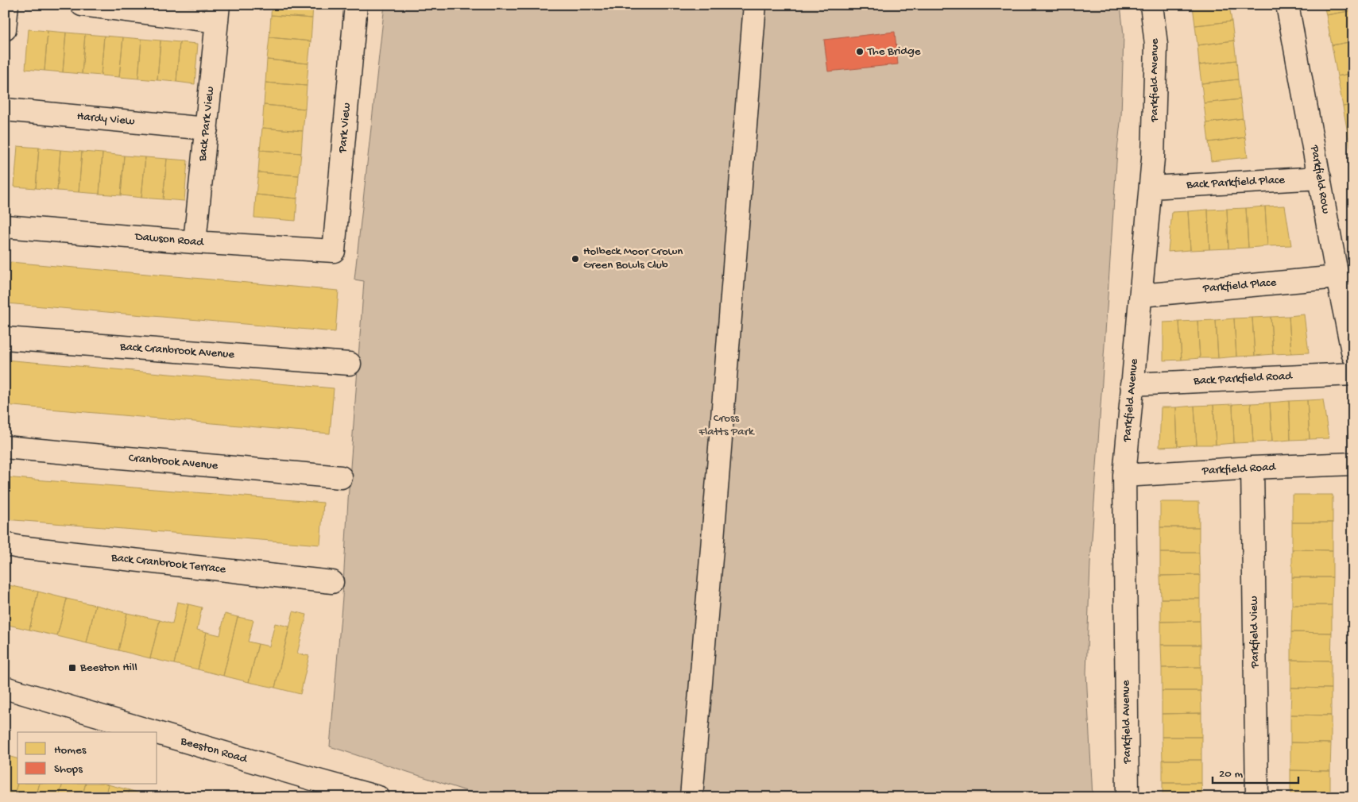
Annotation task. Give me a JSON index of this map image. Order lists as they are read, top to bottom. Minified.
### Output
{"streets":{"street":["Parkfield Avenue","Hardy View","Back Park View","Park View","Parkfield Row","Back Parkfield Place","Dawson Road","Parkfield Place","Back Cranbrook Avenue","Back Parkfield Road","Cranbrook Avenue","Parkfield Road","Back Cranbrook Terrace","Parkfield View","Beeston Road"]},"crossings":[["Parkfield Avenue","Back Parkfield Place"],["Parkfield Avenue","Parkfield Place"],["Parkfield Avenue","Back Parkfield Road"],["Parkfield Avenue","Parkfield Road"],["Hardy View","Back Park View"],["Back Park View","Dawson Road"],["Park View","Dawson Road"],["Parkfield Row","Back Parkfield Place"],["Parkfield Row","Parkfield Place"],["Parkfield Road","Parkfield View"]],"parks":["Cross Flatts Park"],"places":{"other":["The Bridge","Holbeck Moor Crown Green Bowls Club"],"transit":["Beeston Hill"]},"legend":["Homes","Shops"],"scale_bar":"20 m"}
